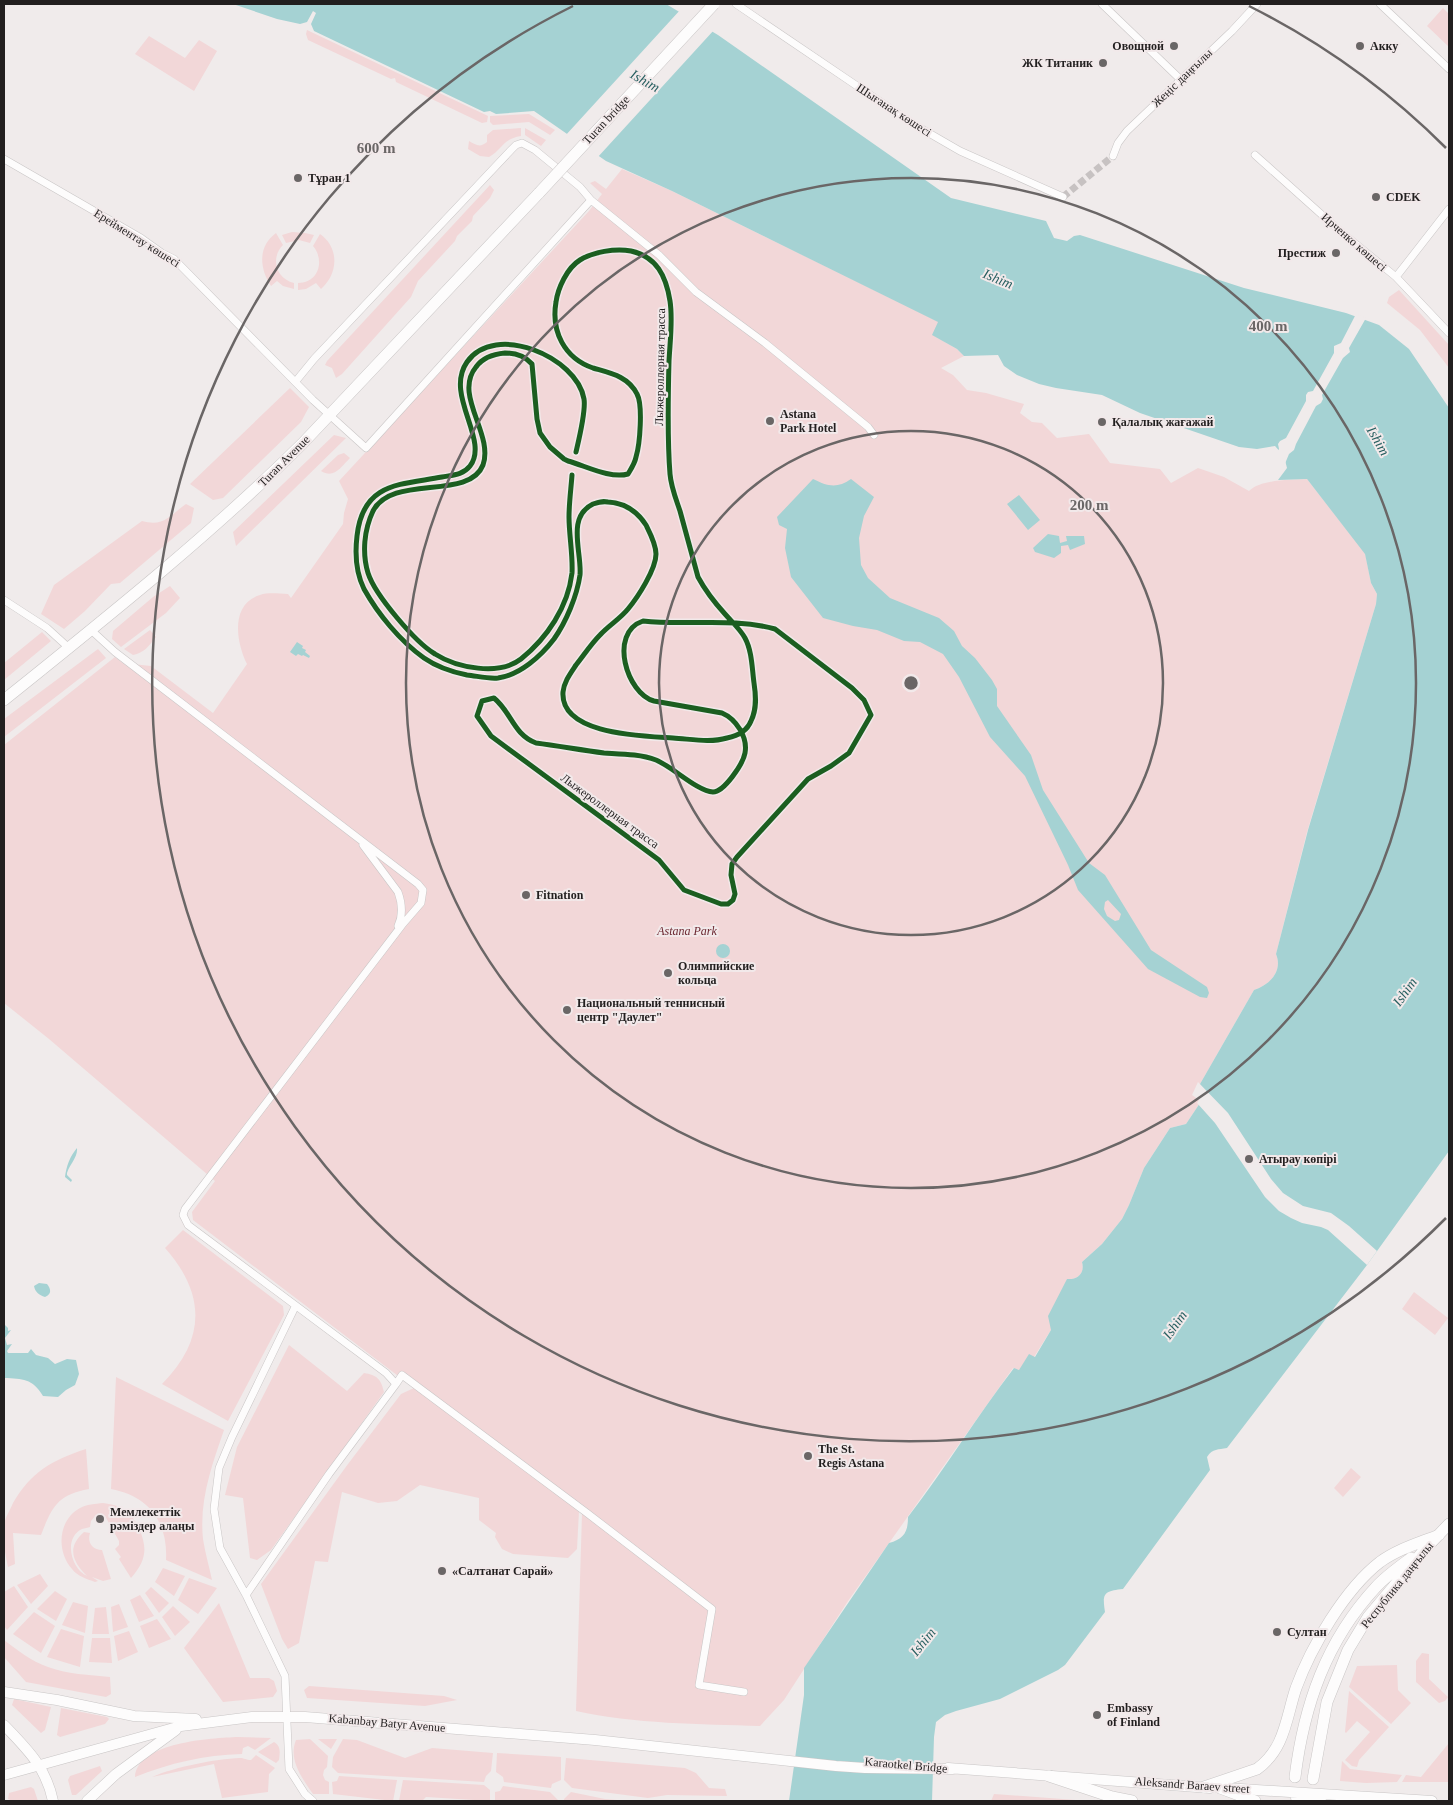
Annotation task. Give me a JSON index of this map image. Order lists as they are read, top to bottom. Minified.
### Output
{"streets":{"main road":["Turan bridge","Turan Avenue","Республика даңғылы","Kabanbay Batyr Avenue","Karaotkel Bridge","Aleksandr Baraev street"],"street":["Жеңіс даңғылы","Шығанақ көшесі","Ерейментау көшесі","Ирченко көшесі"],"cycle path":["Лыжероллерная трасса"]},"crossings":[["Turan bridge","Turan Avenue"],["Ерейментау көшесі","Turan Avenue"],["Kabanbay Batyr Avenue","Karaotkel Bridge"],["Karaotkel Bridge","Aleksandr Baraev street"]],"water":["Ishim"],"parks":["Astana Park"],"places":["Овощной","Акку","ЖК Титаник","Тұран 1","CDEK","Престиж","Astana Park Hotel","Қалалық жағажай","Fitnation","Олимпийские кольца","Национальный теннисный центр \"Даулет\"","Атырау көпірі","The St. Regis Astana","Мемлекеттік рәміздер алаңы","«Салтанат Сарай»","Султан","Embassy of Finland"],"rings":["600 m","400 m","200 m"]}
